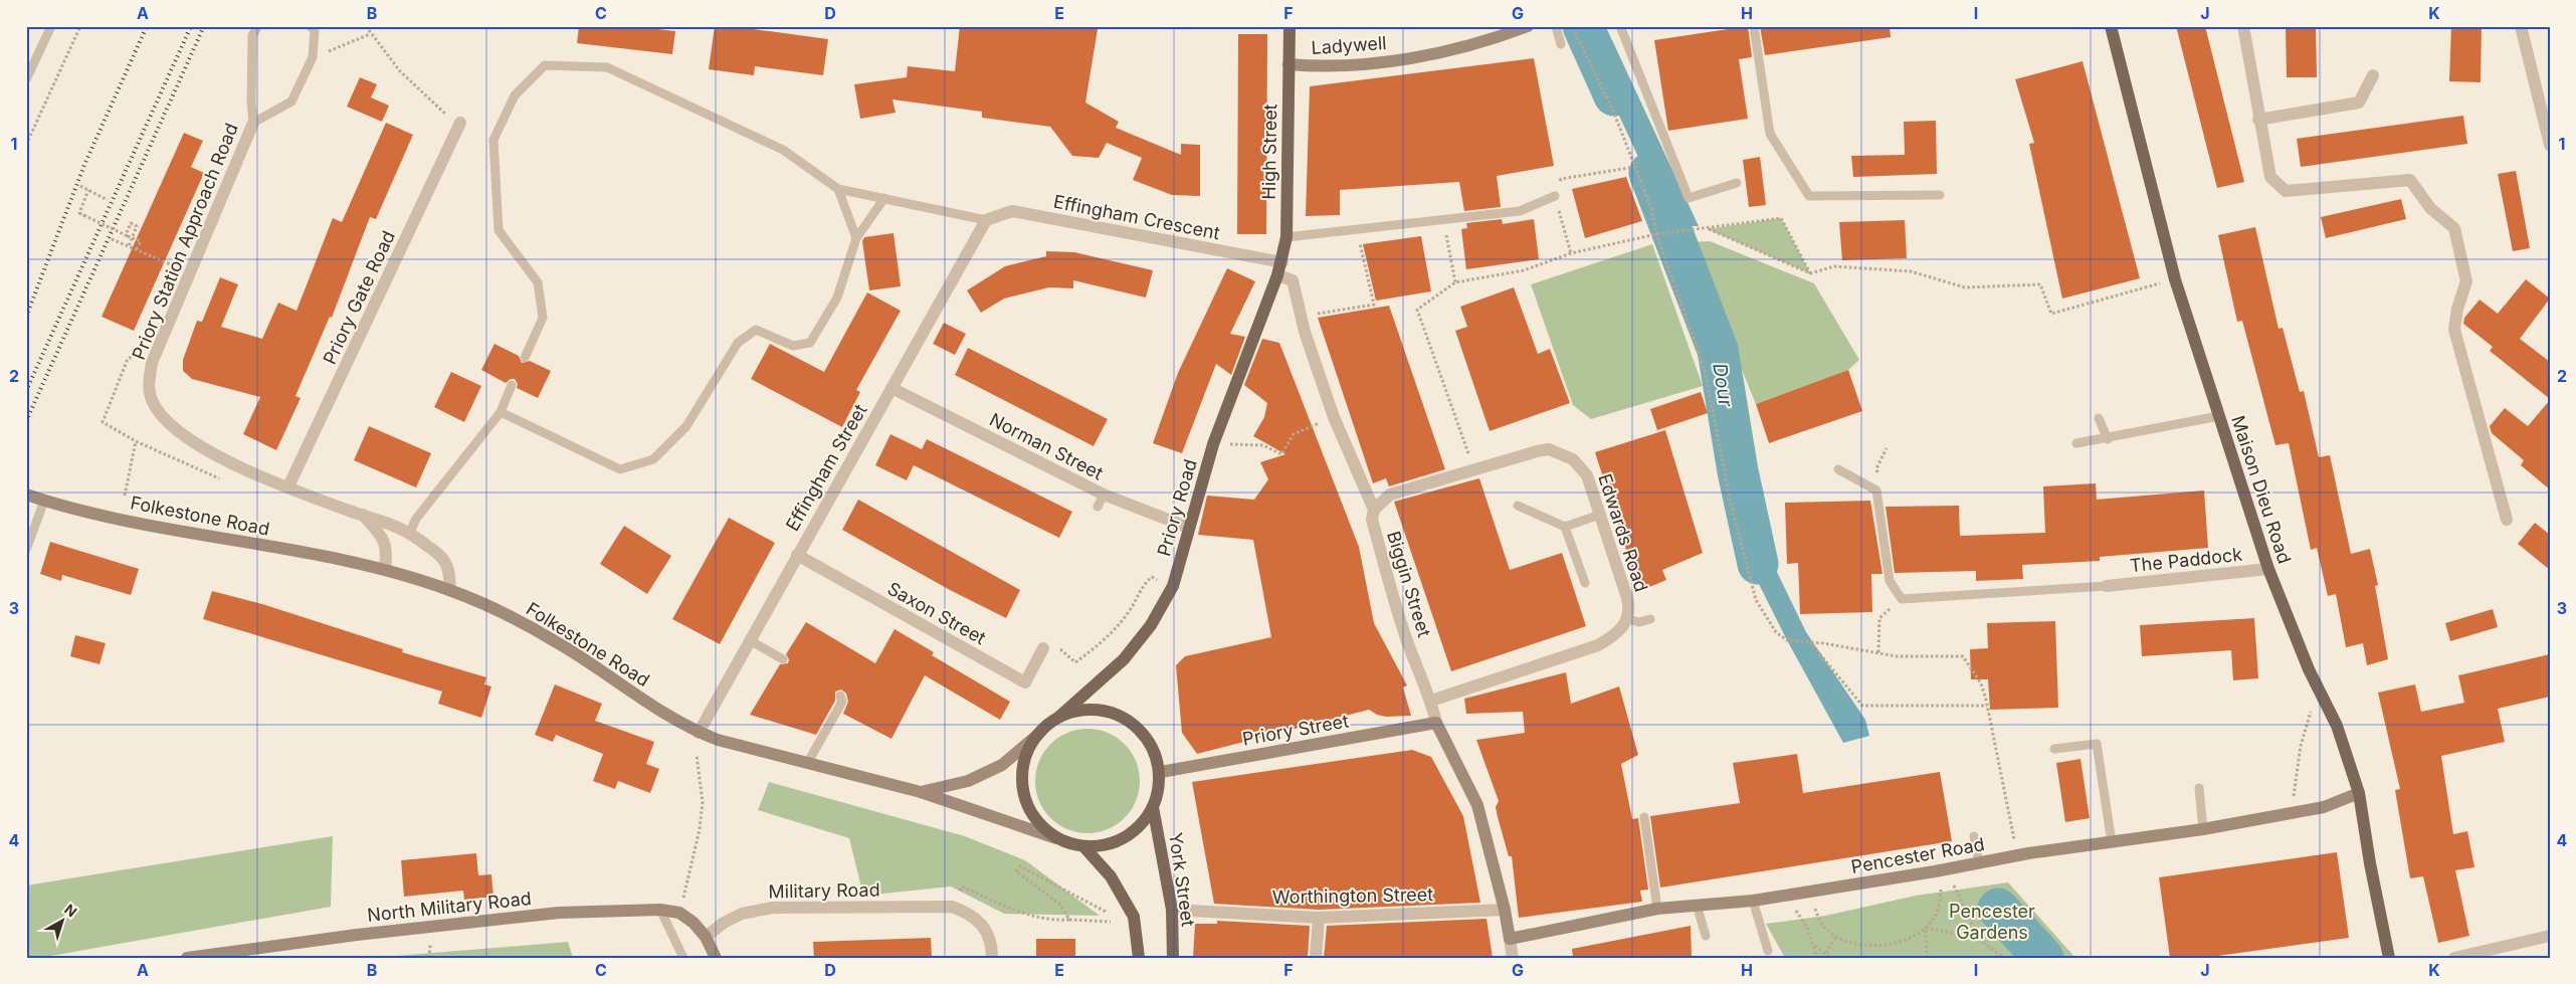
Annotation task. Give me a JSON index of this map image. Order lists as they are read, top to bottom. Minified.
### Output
{"streets":{"main road":["High Street","Maison Dieu Road","Priory Road","York Street"],"street":["Ladywell","Effingham Crescent","Priory Station Approach Road","Priory Gate Road","Norman Street","Effingham Street","Folkestone Road","Edwards Road","The Paddock","Biggin Street","Saxon Street","Priory Street","Pencester Road","Military Road","Worthington Street","North Military Road"]},"crossings":[["Ladywell","High Street"],["High Street","Effingham Crescent"],["High Street","Priory Road"],["High Street","Biggin Street"],["Effingham Crescent","Effingham Street"],["Priory Station Approach Road","Priory Gate Road"],["Priory Station Approach Road","Folkestone Road"],["Norman Street","Effingham Street"],["Norman Street","Priory Road"],["Effingham Street","Folkestone Road"],["Effingham Street","Saxon Street"],["Maison Dieu Road","The Paddock"],["Maison Dieu Road","Pencester Road"],["Priory Road","Folkestone Road"],["Priory Road","Biggin Street"],["Priory Road","Priory Street"],["Priory Road","York Street"],["Folkestone Road","Priory Street"],["Folkestone Road","York Street"],["Edwards Road","Biggin Street"],["Biggin Street","Priory Street"],["Biggin Street","Worthington Street"],["Priory Street","York Street"],["York Street","Worthington Street"]],"water":["Dour"],"parks":["Pencester Gardens"],"north":"top right","grid":{"columns":["A","B","C","D","E","F","G","H","I","J","K"],"rows":["1","2","3","4"]}}
